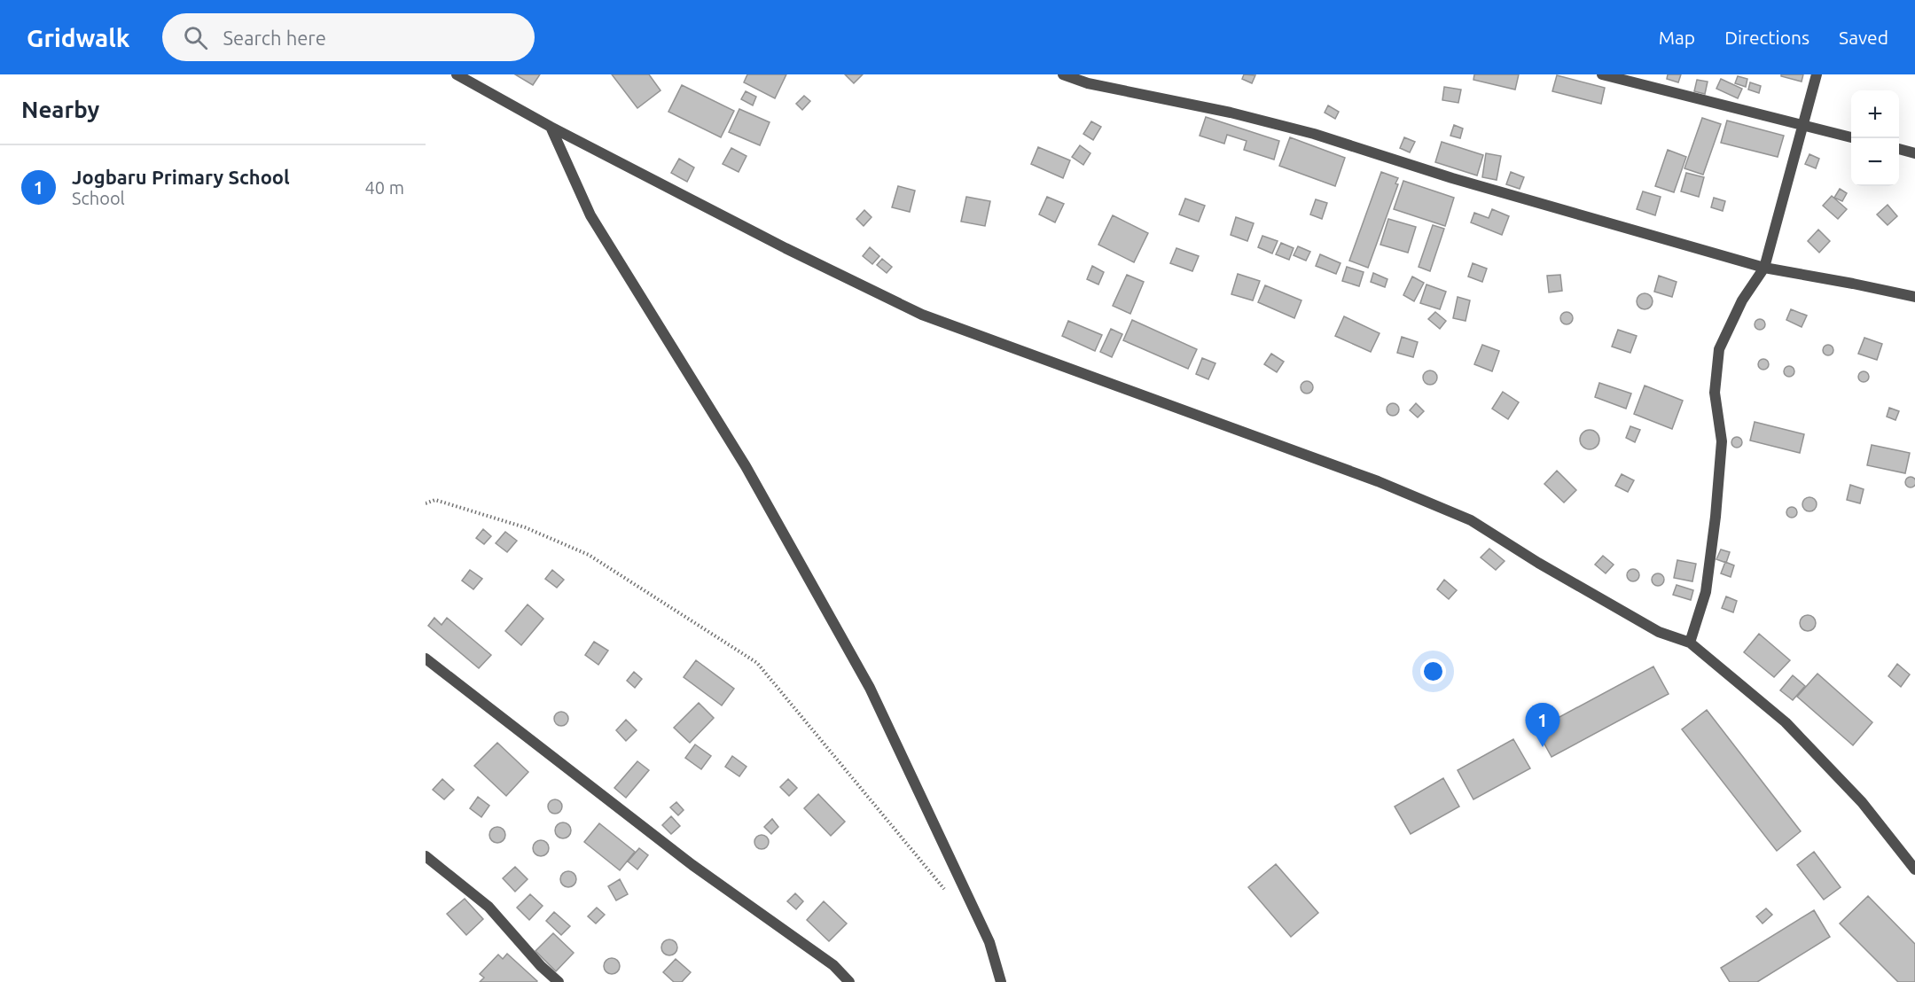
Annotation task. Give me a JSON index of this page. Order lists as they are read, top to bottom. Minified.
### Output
{"page":{"header":"Gridwalk","search":"Search here","nav":["Map","Directions","Saved"],"heading":"Nearby","map_buttons":["+","−"],"list":[{"mark":"1","name":"Jogbaru Primary School","note":"School","value":"40 m"}],"pins":"1"}}
